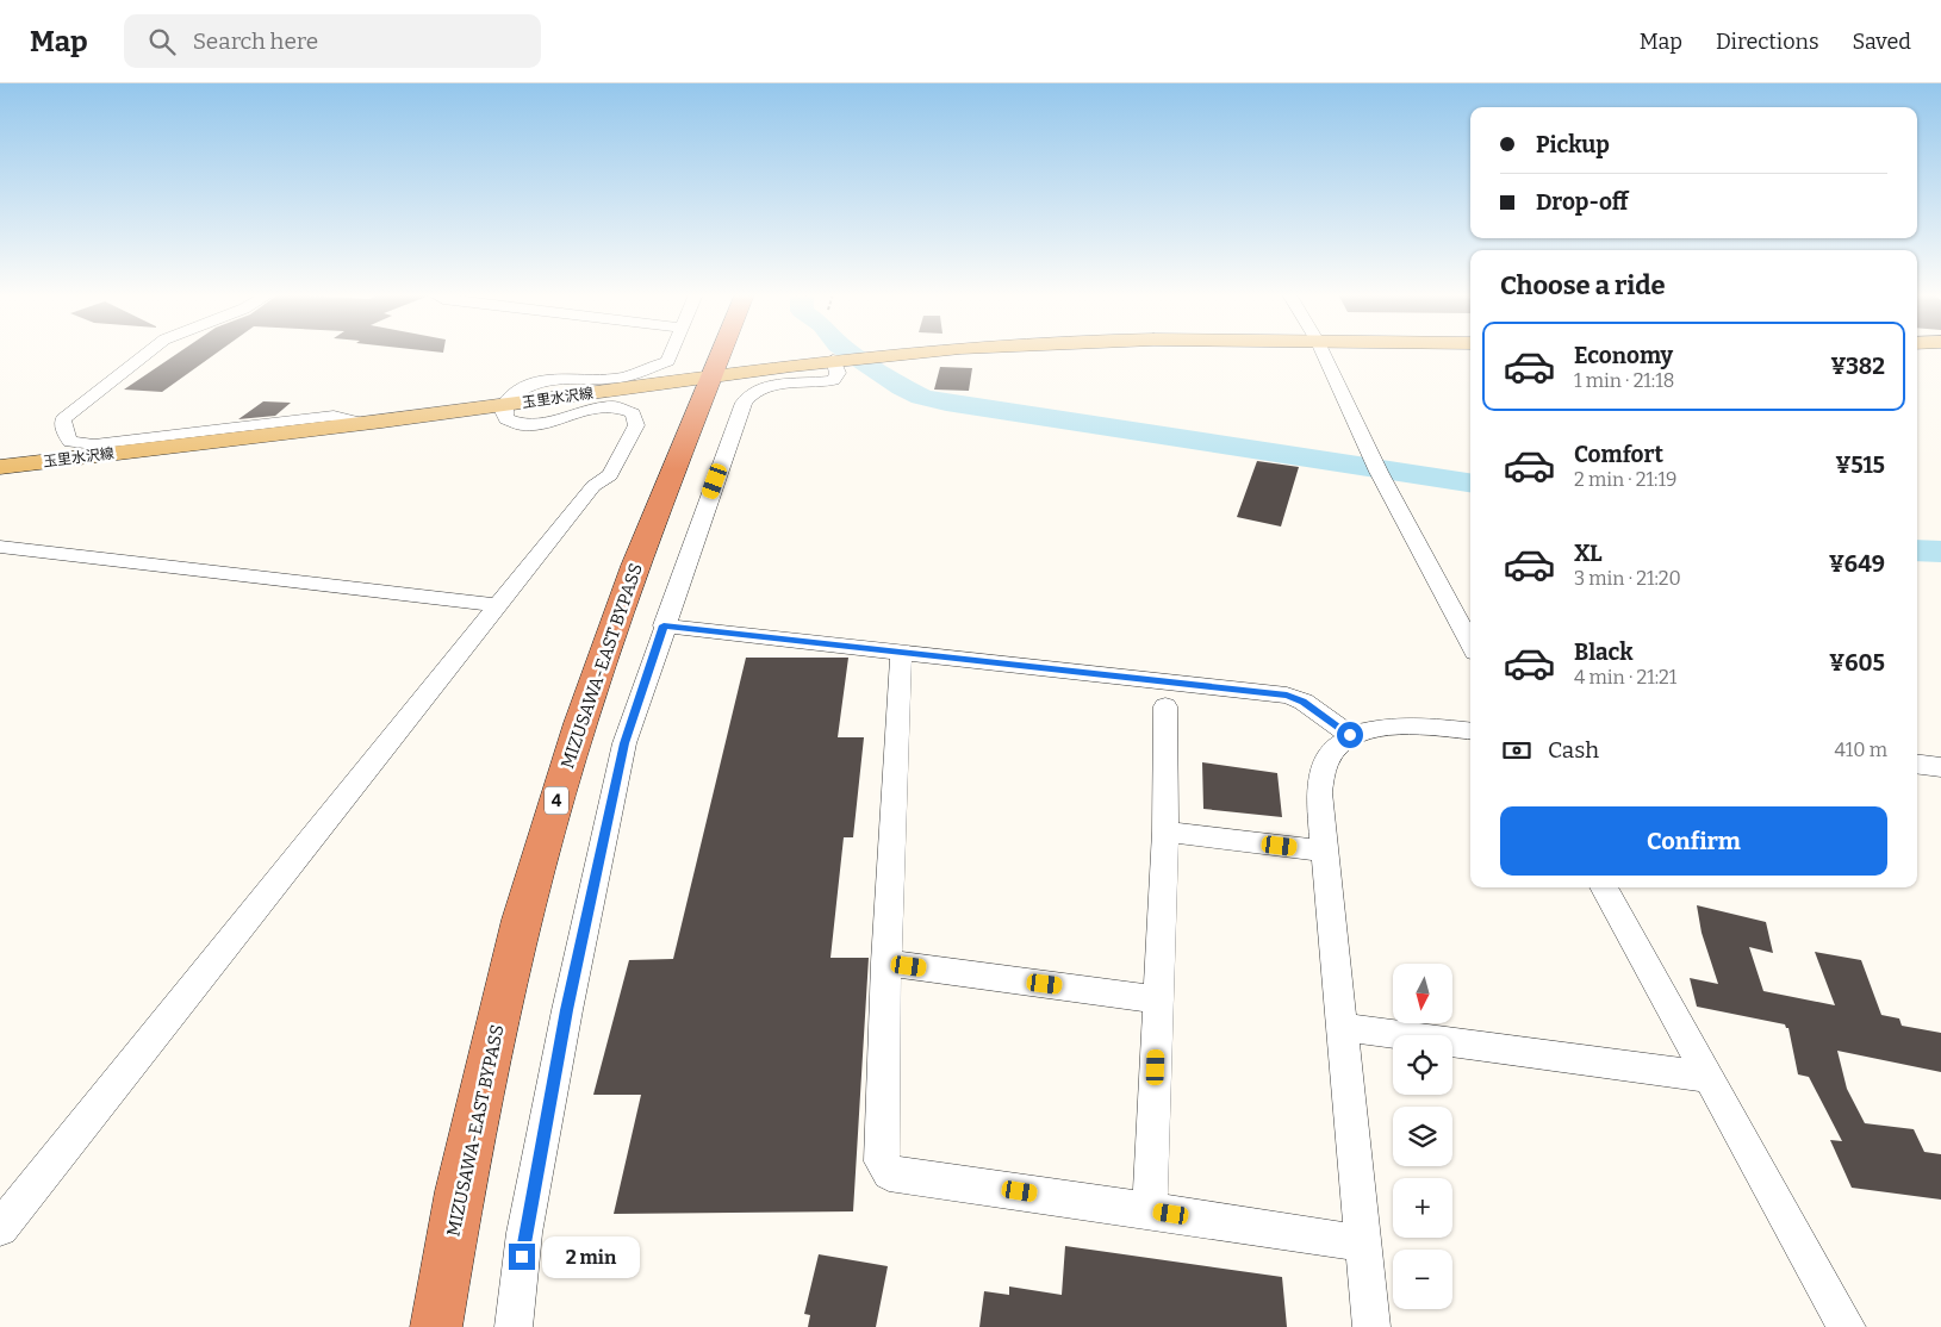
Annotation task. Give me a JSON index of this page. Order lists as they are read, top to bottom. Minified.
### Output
{"streets":{"highway":["MIZUSAWA-EAST BYPASS","4"],"main road":["玉里水沢線"]},"crossings":[["玉里水沢線","MIZUSAWA-EAST BYPASS"]],"north":"bottom","page":{"header":"Map","search":"Search here","nav":["Map","Directions","Saved"],"banner":["Pickup","Drop-off"],"heading":"Choose a ride","list":[{"name":"Economy","note":"1 min · 21:18","value":"¥382"},{"name":"Comfort","note":"2 min · 21:19","value":"¥515"},{"name":"XL","note":"3 min · 21:20","value":"¥649"},{"name":"Black","note":"4 min · 21:21","value":"¥605"}],"pay":["Cash","410 m"],"buttons":"Confirm","map_buttons":["+","−"],"bubble":"2 min"}}
